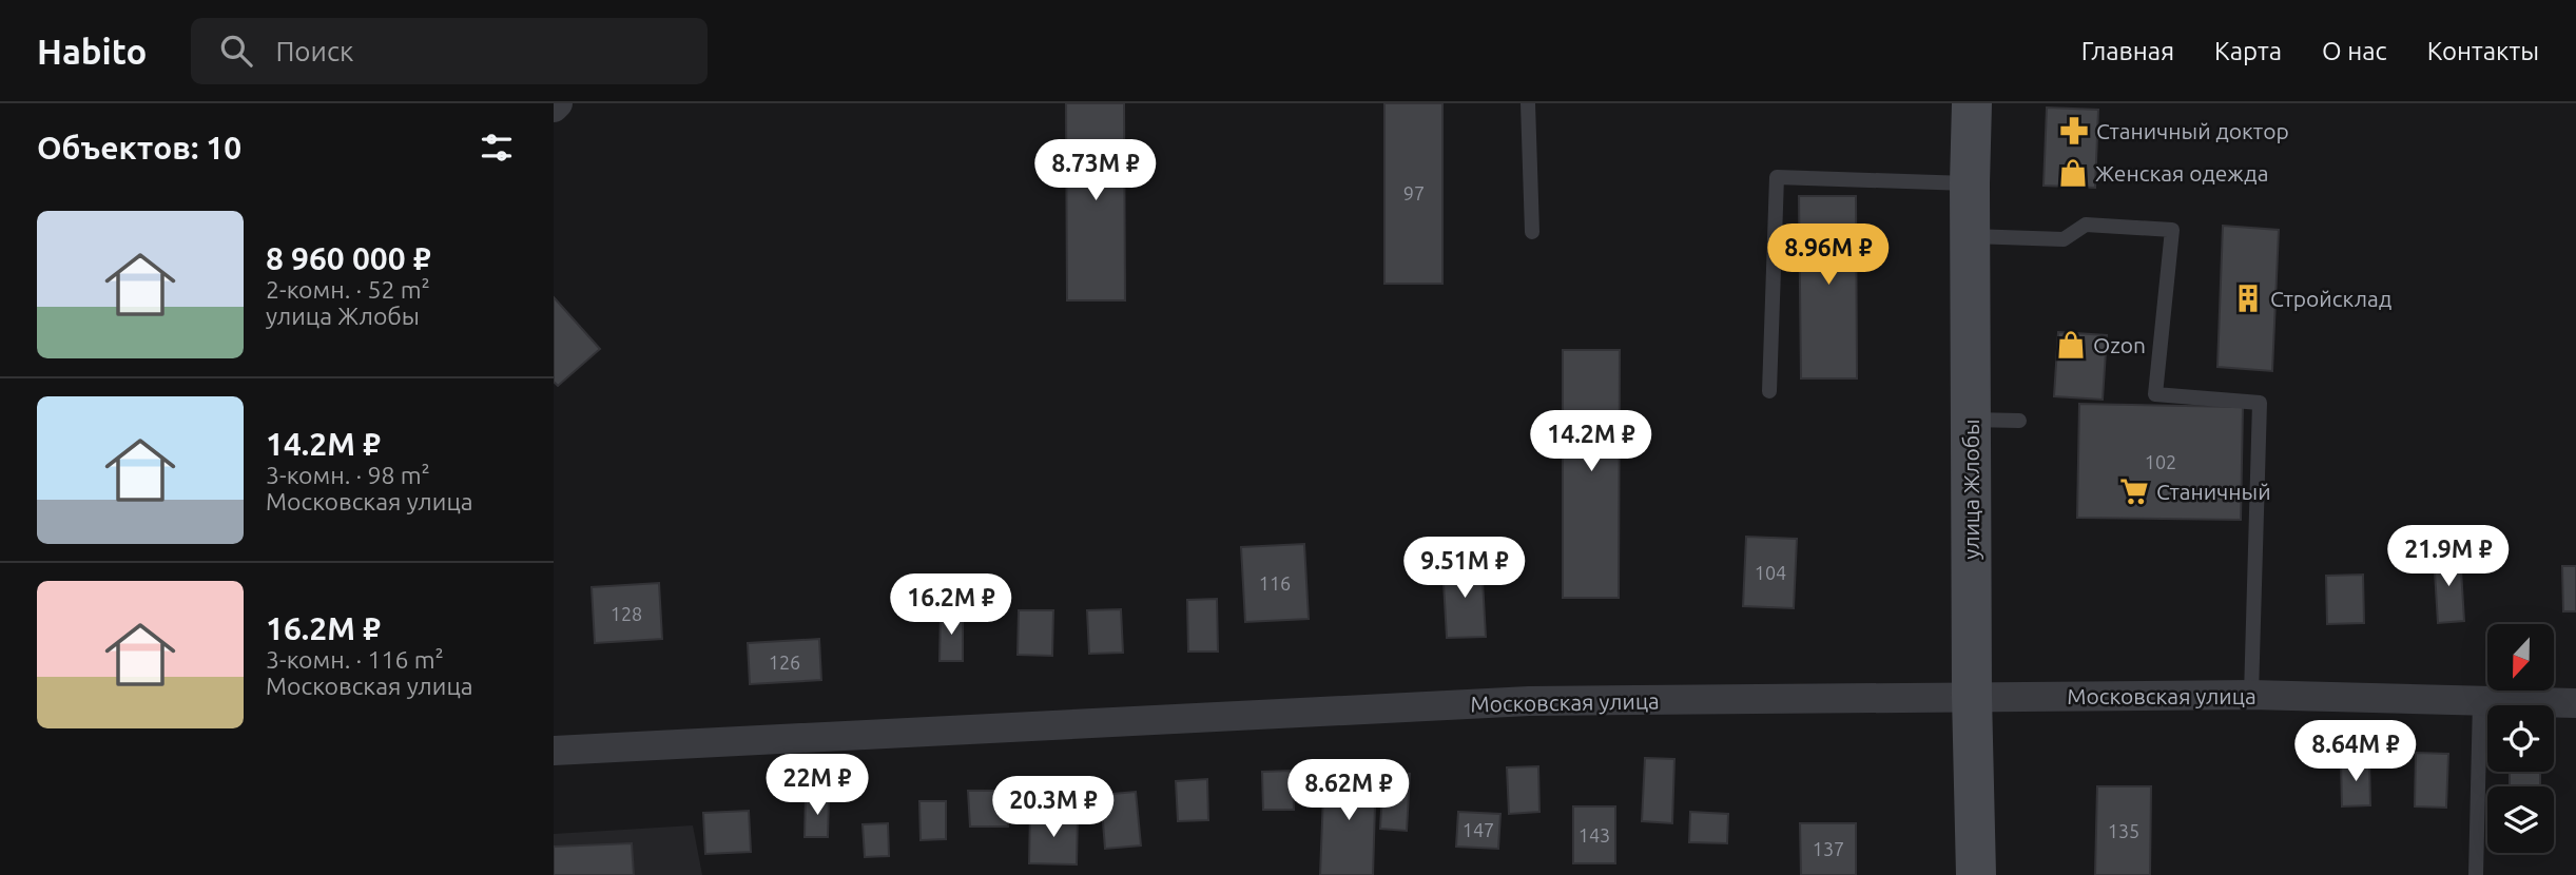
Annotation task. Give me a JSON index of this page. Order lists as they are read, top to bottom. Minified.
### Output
{"streets":{"street":["улица Жлобы","Московская улица"]},"crossings":[["улица Жлобы","Московская улица"]],"places":{"pharmacy":["Станичный доктор"],"shop":["Женская одежда","Ozon"],"building":["Стройсклад"],"supermarket":["Станичный"]},"house_numbers":["97","102","104","116","128","126","147","135","143","137"],"north":"bottom","page":{"header":"Habito","search":"Поиск","nav":["Главная","Карта","О нас","Контакты"],"heading":"Объектов: 10","price":["8.73M ₽","8.96M ₽","14.2M ₽","21.9M ₽","9.51M ₽","16.2M ₽","8.64M ₽","22M ₽","8.62M ₽","20.3M ₽"],"list":[{"name":"8 960 000 ₽","note":"2-комн. · 52 m² · улица Жлобы"},{"name":"14.2M ₽","note":"3-комн. · 98 m² · Московская улица"},{"name":"16.2M ₽","note":"3-комн. · 116 m² · Московская улица"}]}}
